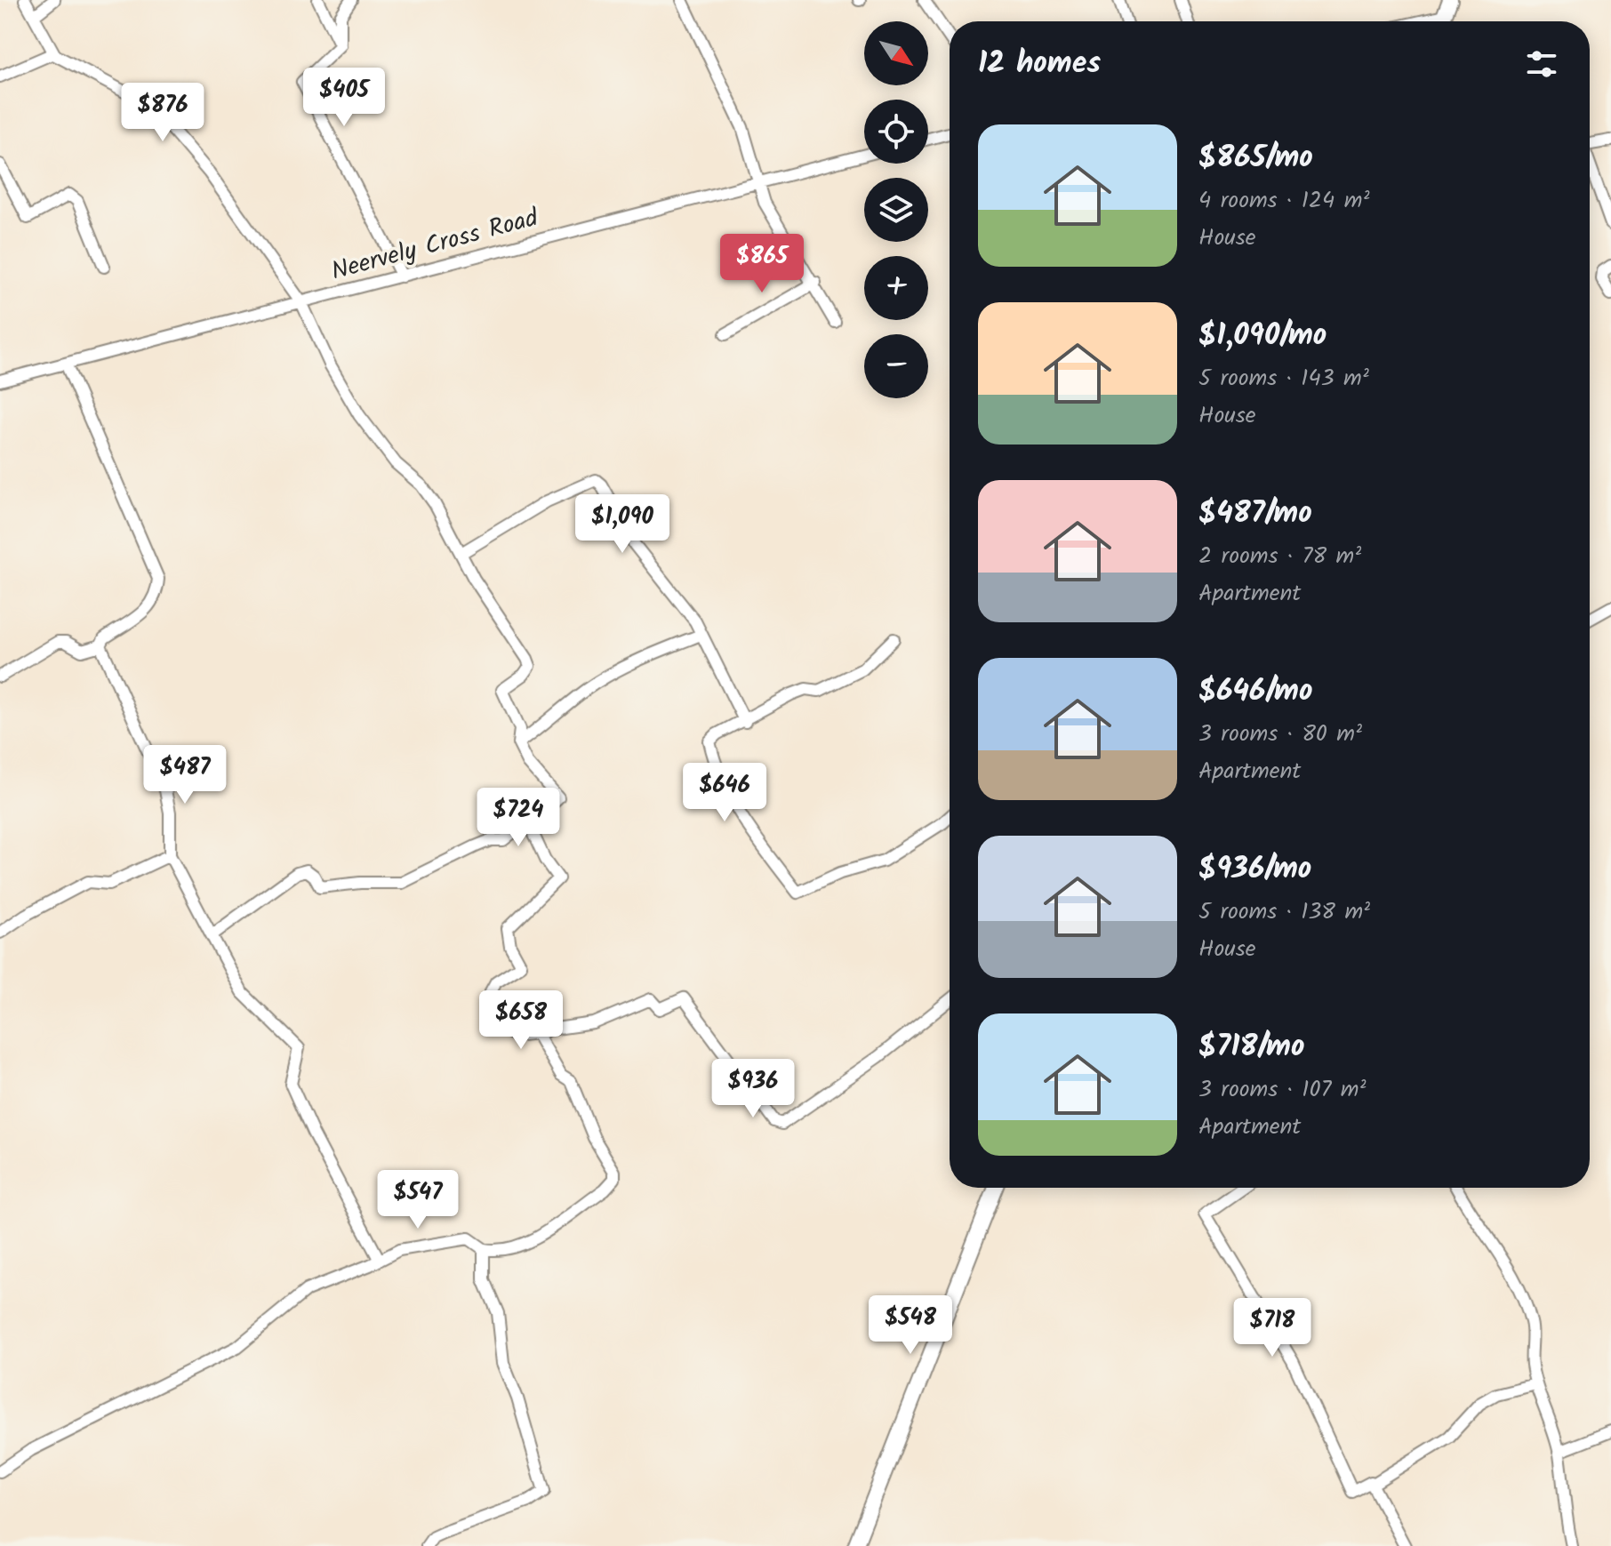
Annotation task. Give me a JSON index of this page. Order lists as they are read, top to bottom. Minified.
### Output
{"streets":{"street":["Neervely Cross Road"]},"north":"bottom right","page":{"map_buttons":["+","−"],"heading":"12 homes","price":["$405","$876","$865","$1,090","$487","$646","$724","$658","$936","$547","$548","$718"],"list":[{"name":"$865/mo","note":"4 rooms · 124 m² · House"},{"name":"$1,090/mo","note":"5 rooms · 143 m² · House"},{"name":"$487/mo","note":"2 rooms · 78 m² · Apartment"},{"name":"$646/mo","note":"3 rooms · 80 m² · Apartment"},{"name":"$936/mo","note":"5 rooms · 138 m² · House"},{"name":"$718/mo","note":"3 rooms · 107 m² · Apartment"}]}}
